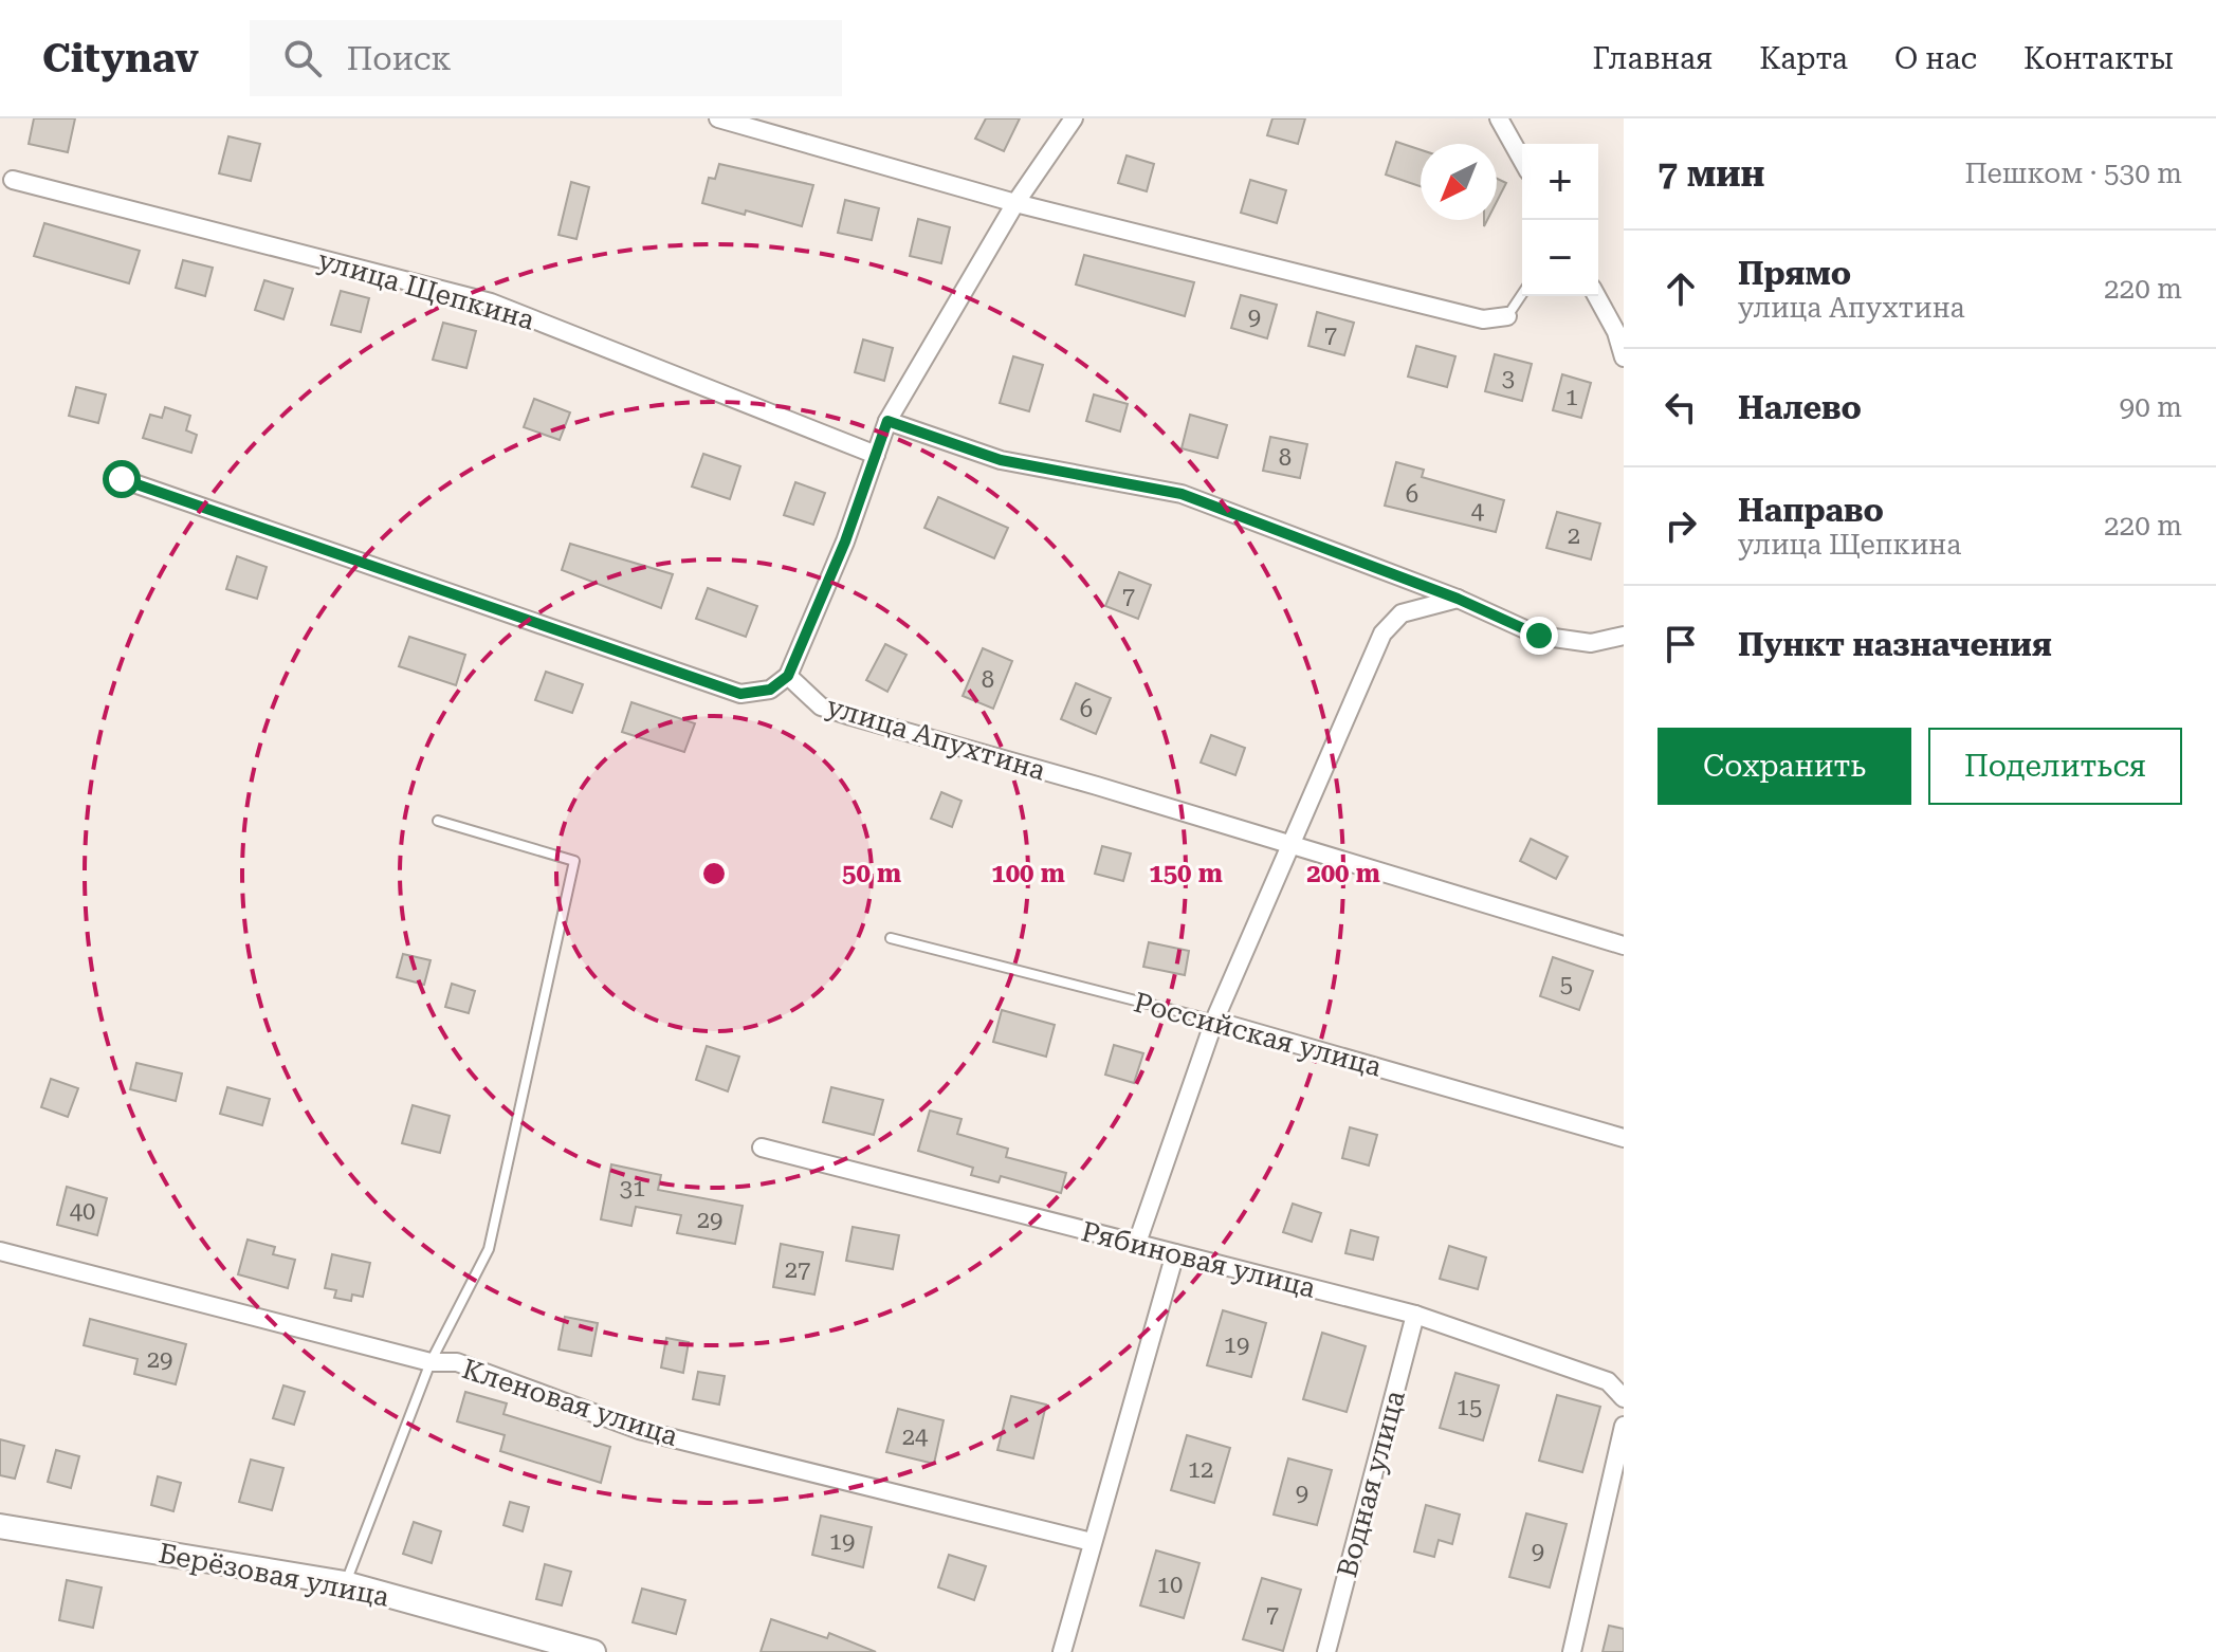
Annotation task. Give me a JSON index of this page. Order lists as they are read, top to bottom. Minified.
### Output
{"streets":{"main road":["Берёзовая улица"],"street":["улица Щепкина","улица Апухтина","Российская улица","Рябиновая улица","Кленовая улица","Водная улица"]},"crossings":[["Рябиновая улица","Водная улица"]],"house_numbers":["9","7","3","1","8","6","4","2","7","8","6","5","31","40","29","27","19","29","15","24","12","9","19","9","10","7"],"north":"bottom left","page":{"header":"Citynav","search":"Поиск","nav":["Главная","Карта","О нас","Контакты"],"heading":["7 мин","Пешком · 530 m"],"map_buttons":["+","−"],"list":[["Прямо","улица Апухтина","220 m"],["Налево","90 m"],["Направо","улица Щепкина","220 m"],"Пункт назначения"],"buttons":["Сохранить","Поделиться"]},"rings":["50 m","100 m","150 m","200 m"]}
